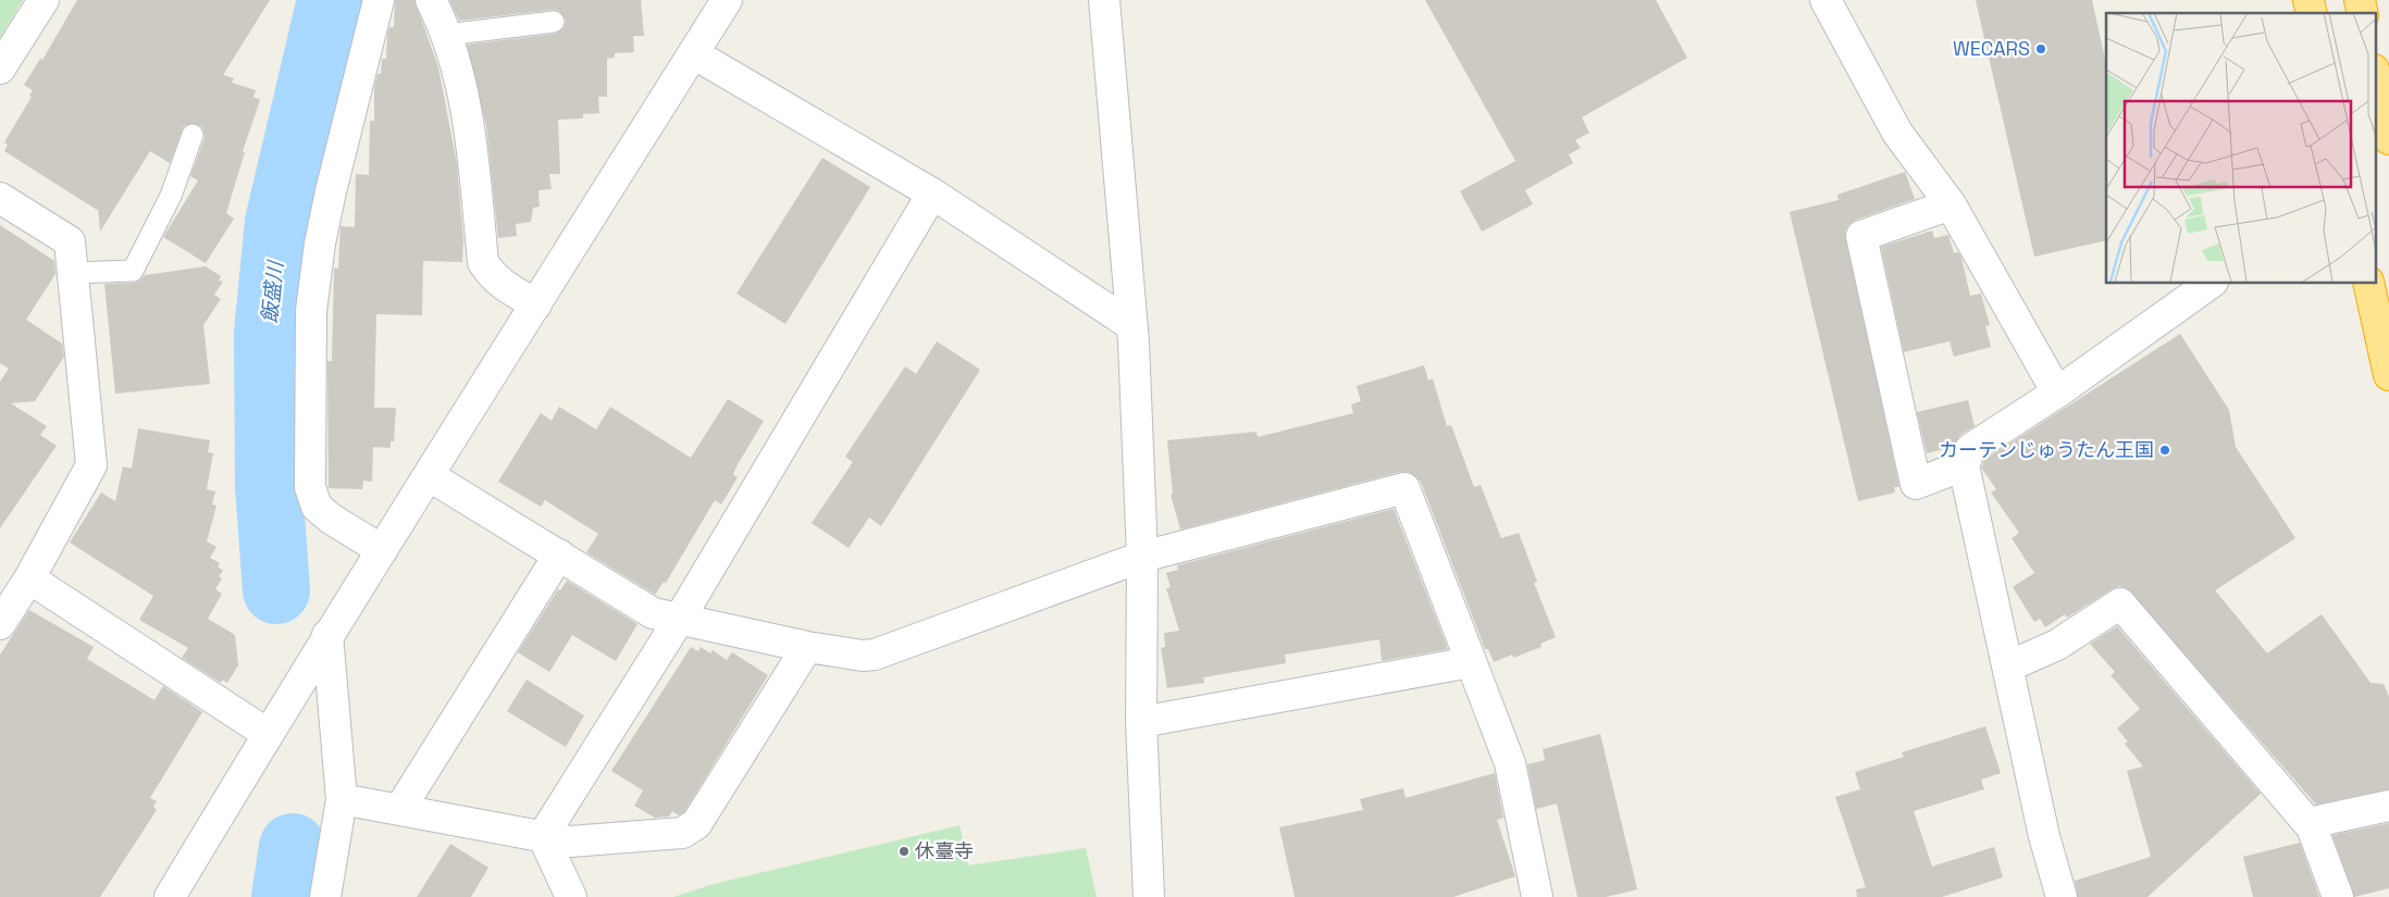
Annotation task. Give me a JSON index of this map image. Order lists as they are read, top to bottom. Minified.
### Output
{"water":["飯盛川"],"places":["WECARS","カーテンじゅうたん王国","休臺寺"]}
